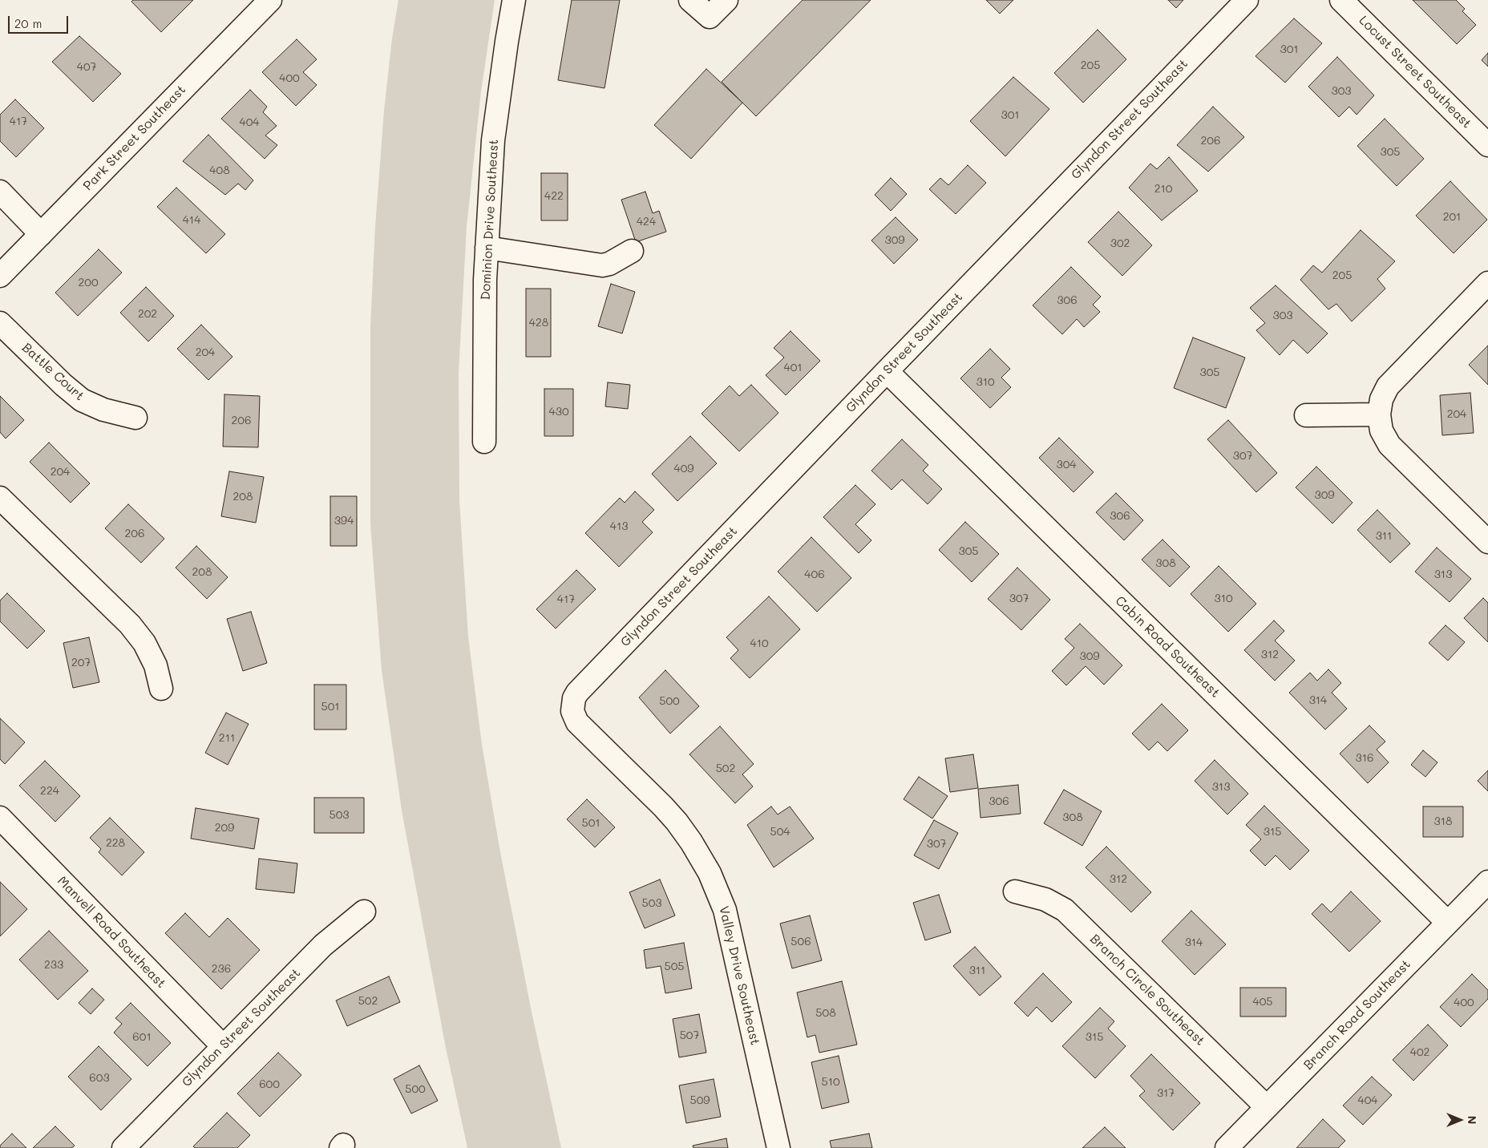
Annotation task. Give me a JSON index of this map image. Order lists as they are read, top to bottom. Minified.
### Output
{"streets":{"street":["Locust Street Southeast","Glyndon Street Southeast","Park Street Southeast","Dominion Drive Southeast","Battle Court","Cabin Road Southeast","Manvell Road Southeast","Valley Drive Southeast","Branch Circle Southeast","Branch Road Southeast"]},"crossings":[["Glyndon Street Southeast","Cabin Road Southeast"],["Glyndon Street Southeast","Manvell Road Southeast"],["Glyndon Street Southeast","Valley Drive Southeast"],["Cabin Road Southeast","Branch Road Southeast"],["Branch Circle Southeast","Branch Road Southeast"]],"house_numbers":["301","205","407","400","303","301","417","404","206","305","408","210","422","201","414","424","309","302","205","200","306","202","303","428","204","401","305","310","430","204","206","307","304","409","204","309","208","306","394","413","206","311","305","308","208","406","313","307","310","417","410","312","309","207","314","500","501","211","316","502","313","224","306","503","308","318","501","209","504","315","228","307","312","503","506","314","233","505","236","311","502","405","400","508","507","601","315","402","603","510","600","500","317","509","404"],"scale_bar":"20 m","north":"right"}
